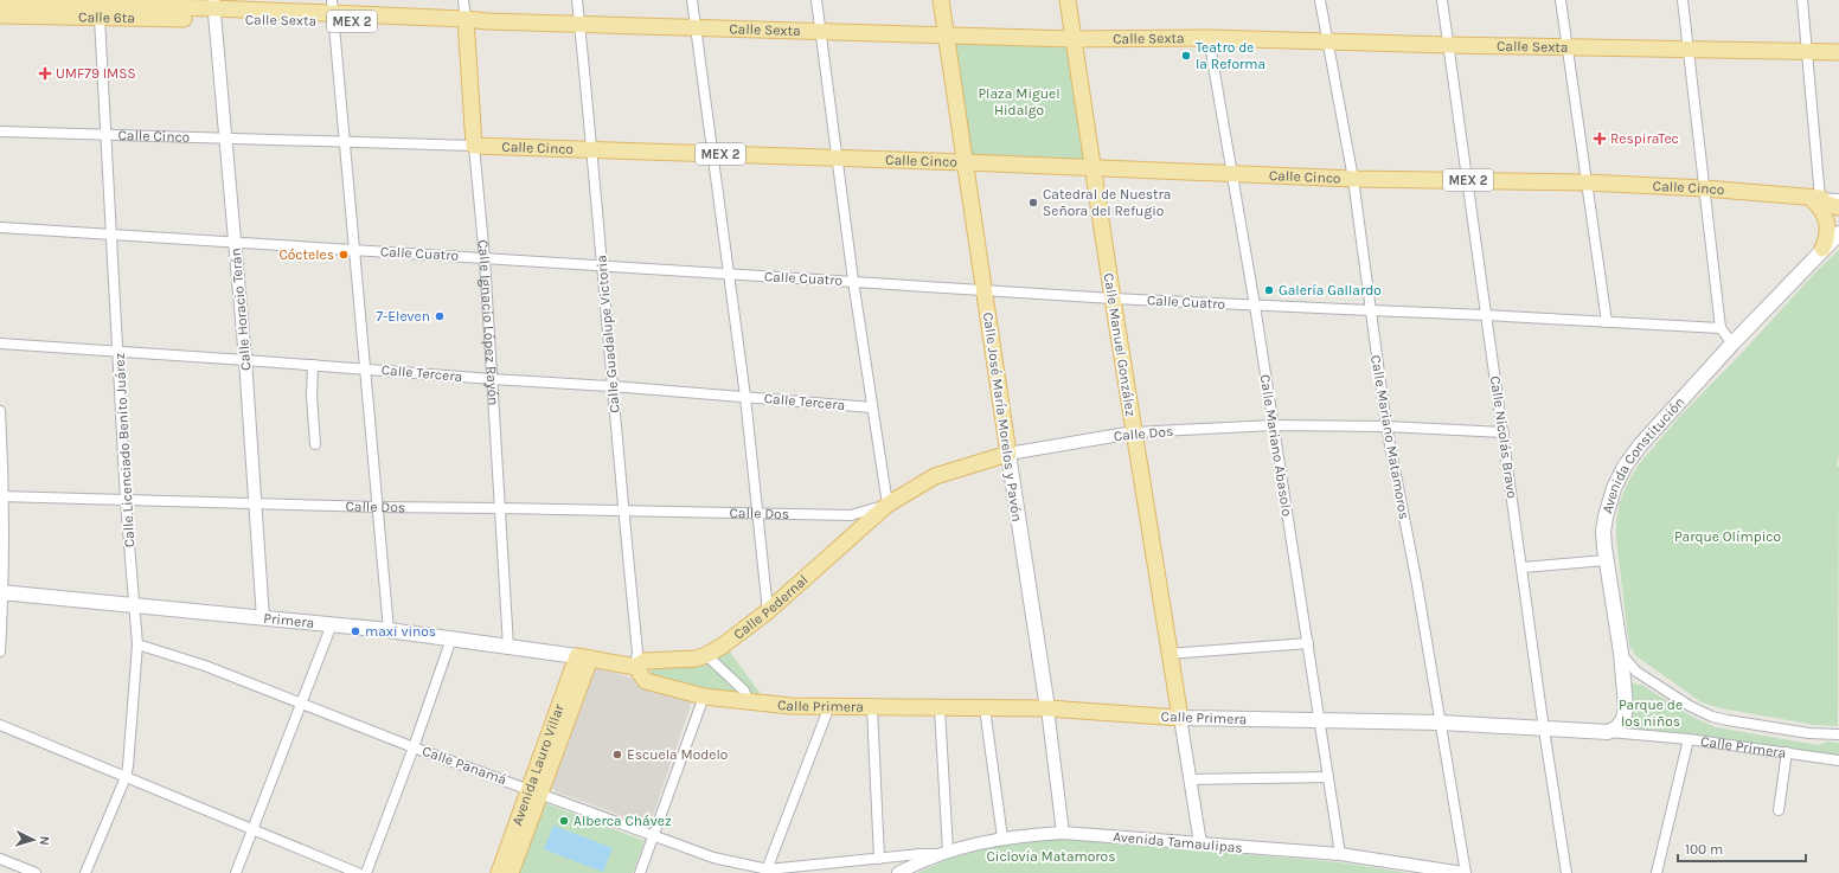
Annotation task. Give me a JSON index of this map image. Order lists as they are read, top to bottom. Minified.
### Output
{"streets":{"main road":["Calle 6ta","Calle Sexta","MEX 2","Calle Cinco","Calle Ignacio López Rayón","Calle Manuel González","Calle José María Morelos y Pavón","Calle Dos","Avenida Constitución","Calle Pedernal","Primera","Calle Primera","Avenida Lauro Villar"],"street":["Calle Cuatro","Calle Horacio Terán","Calle Guadalupe Victoria","Calle Tercera","Calle Mariano Matamoros","Calle Nicolás Bravo","Calle Mariano Abasolo","Calle Licenciado Benito Juárez","Calle Panamá","Avenida Tamaulipas"]},"crossings":[["Calle 6ta","Calle Sexta"],["Calle 6ta","Calle Horacio Terán"],["Calle 6ta","Calle Licenciado Benito Juárez"],["Calle Sexta","Calle Horacio Terán"],["Calle Sexta","Calle Ignacio López Rayón"],["Calle Sexta","Calle Guadalupe Victoria"],["Calle Sexta","Calle Manuel González"],["Calle Sexta","Calle José María Morelos y Pavón"],["Calle Sexta","Calle Mariano Matamoros"],["Calle Sexta","Calle Nicolás Bravo"],["Calle Sexta","Calle Mariano Abasolo"],["Calle Cinco","Calle Horacio Terán"],["Calle Cinco","Calle Ignacio López Rayón"],["Calle Cinco","Calle Guadalupe Victoria"],["Calle Cinco","Calle Manuel González"],["Calle Cinco","Calle José María Morelos y Pavón"],["Calle Cinco","Calle Mariano Matamoros"],["Calle Cinco","Calle Nicolás Bravo"],["Calle Cinco","Calle Mariano Abasolo"],["Calle Cinco","Calle Licenciado Benito Juárez"],["Calle Cuatro","Calle Horacio Terán"],["Calle Cuatro","Calle Ignacio López Rayón"],["Calle Cuatro","Calle Guadalupe Victoria"],["Calle Cuatro","Calle Manuel González"],["Calle Cuatro","Calle José María Morelos y Pavón"],["Calle Cuatro","Calle Mariano Matamoros"],["Calle Cuatro","Calle Nicolás Bravo"],["Calle Cuatro","Calle Mariano Abasolo"],["Calle Cuatro","Calle Licenciado Benito Juárez"],["Calle Horacio Terán","Calle Tercera"],["Calle Horacio Terán","Calle Dos"],["Calle Horacio Terán","Primera"],["Calle Ignacio López Rayón","Calle Tercera"],["Calle Ignacio López Rayón","Calle Dos"],["Calle Ignacio López Rayón","Primera"],["Calle Guadalupe Victoria","Calle Tercera"],["Calle Guadalupe Victoria","Calle Dos"],["Calle Guadalupe Victoria","Calle Pedernal"],["Calle Guadalupe Victoria","Calle Primera"],["Calle Manuel González","Calle Dos"],["Calle Manuel González","Calle Primera"],["Calle Tercera","Calle Licenciado Benito Juárez"],["Calle José María Morelos y Pavón","Calle Dos"],["Calle José María Morelos y Pavón","Calle Primera"],["Calle José María Morelos y Pavón","Avenida Tamaulipas"],["Calle Dos","Calle Mariano Matamoros"],["Calle Dos","Calle Nicolás Bravo"],["Calle Dos","Calle Mariano Abasolo"],["Calle Dos","Calle Licenciado Benito Juárez"],["Calle Dos","Calle Pedernal"],["Calle Mariano Matamoros","Calle Primera"],["Calle Mariano Matamoros","Avenida Tamaulipas"],["Calle Nicolás Bravo","Calle Primera"],["Calle Mariano Abasolo","Calle Primera"],["Calle Mariano Abasolo","Avenida Tamaulipas"],["Calle Licenciado Benito Juárez","Primera"],["Calle Licenciado Benito Juárez","Calle Panamá"],["Avenida Constitución","Calle Primera"],["Calle Pedernal","Calle Primera"],["Primera","Avenida Lauro Villar"],["Avenida Lauro Villar","Calle Panamá"],["Calle Panamá","Avenida Tamaulipas"]],"parks":["Plaza Miguel Hidalgo","Parque Olímpico","Parque de los niños","Ciclovía Matamoros"],"places":{"other":["Teatro de la Reforma","Catedral de Nuestra Señora del Refugio","Cócteles","Galería Gallardo","7-Eleven","maxi vinos","Escuela Modelo","Alberca Chávez"],"health":["UMF79 IMSS","RespiraTec"]},"scale_bar":"100 m","north":"right"}
